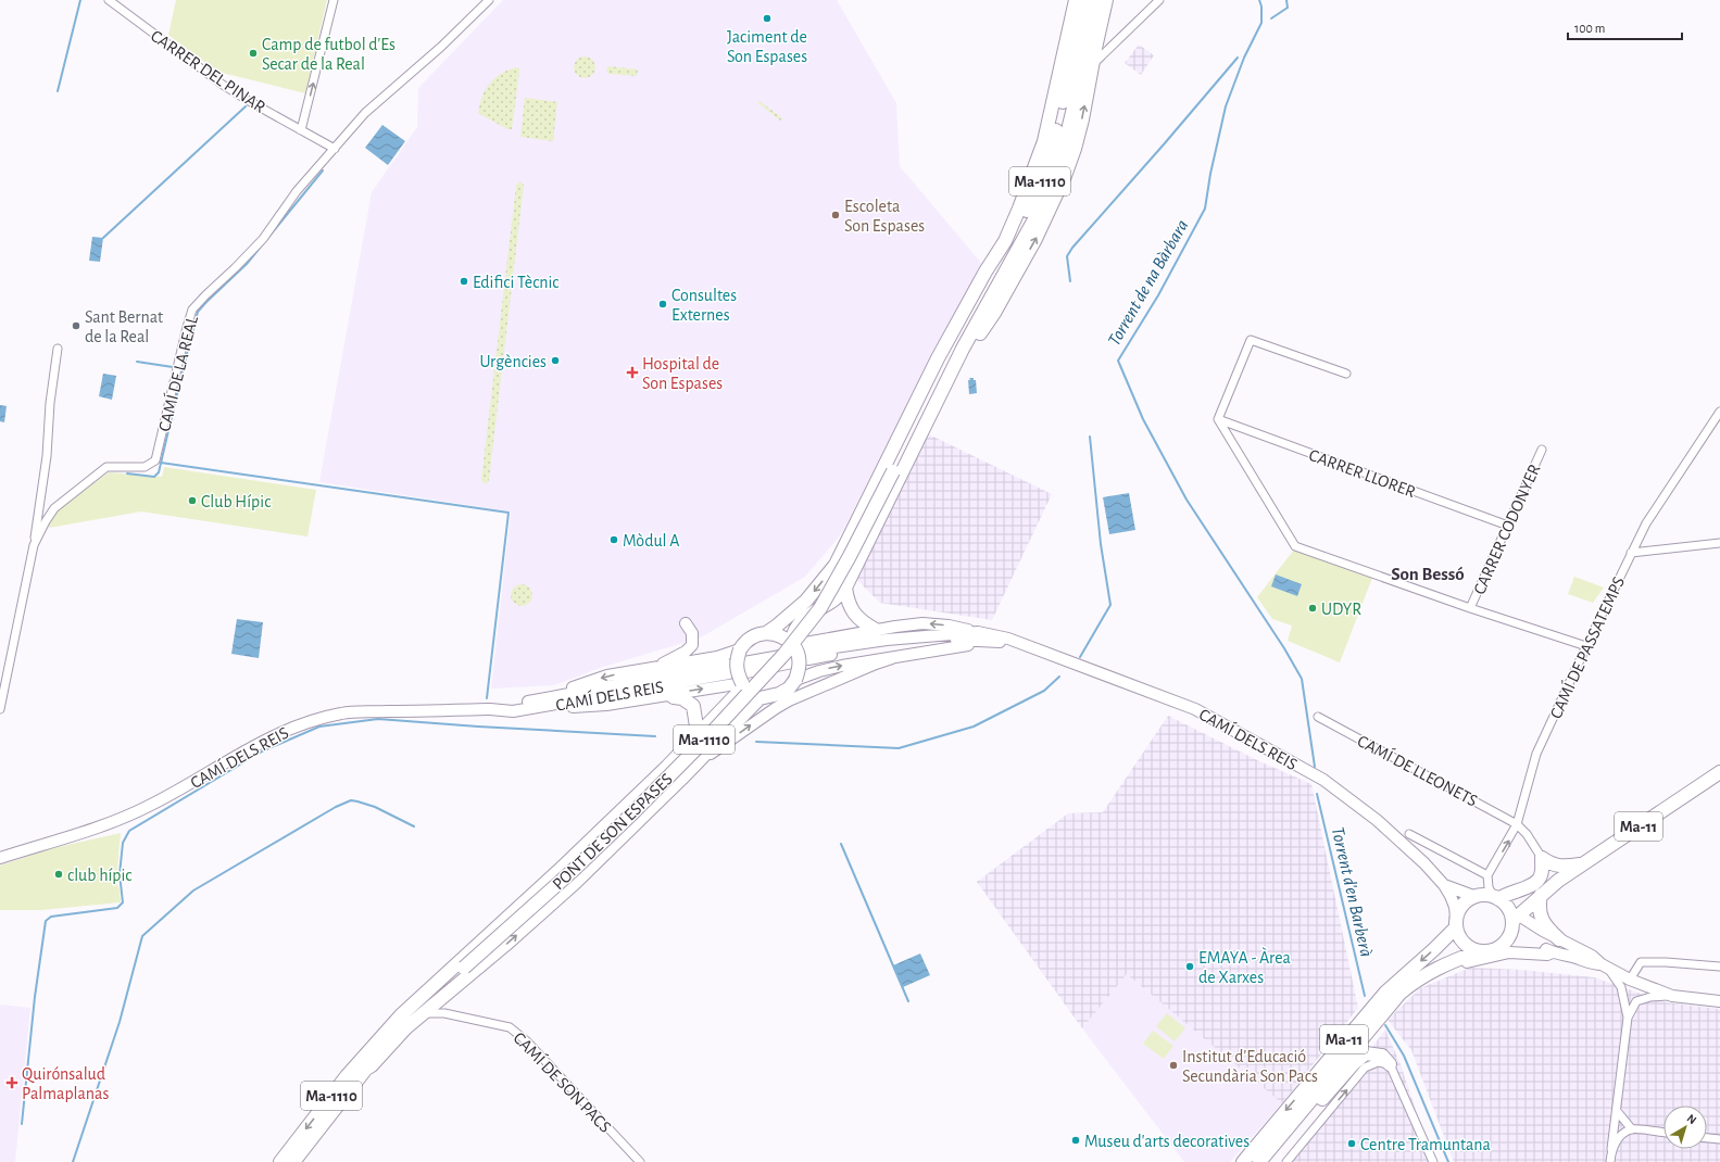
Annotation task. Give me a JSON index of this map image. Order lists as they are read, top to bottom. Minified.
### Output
{"streets":{"main road":["Ma-1110","Ma-11","PONT DE SON ESPASES"],"street":["CARRER DEL PINAR","CAMÍ DE LA REAL","CARRER LLORER","CARRER CODONYER","CAMÍ DE PASSATEMPS","CAMÍ DELS REIS","CAMÍ DE LLEONETS","CAMÍ DE SON PACS"]},"crossings":[["CARRER DEL PINAR","CAMÍ DE LA REAL"],["Ma-1110","PONT DE SON ESPASES"],["Ma-1110","CAMÍ DE SON PACS"],["CARRER LLORER","CARRER CODONYER"],["CAMÍ DE PASSATEMPS","CAMÍ DE LLEONETS"]],"districts":["Son Bessó"],"water":["Torrent de na Bàrbara","Torrent d'en Barberà"],"places":{"other":["Jaciment de Son Espases","Camp de futbol d'Es Secar de la Real","Escoleta Son Espases","Edifici Tècnic","Consultes Externes","Sant Bernat de la Real","Urgències","Club Hípic","Mòdul A","UDYR","club hípic","EMAYA - Àrea de Xarxes","Institut d'Educació Secundària Son Pacs","Museu d'arts decoratives","Centre Tramuntana"],"health":["Hospital de Son Espases","Quirónsalud Palmaplanas"]},"scale_bar":"100 m","north":"top right"}
